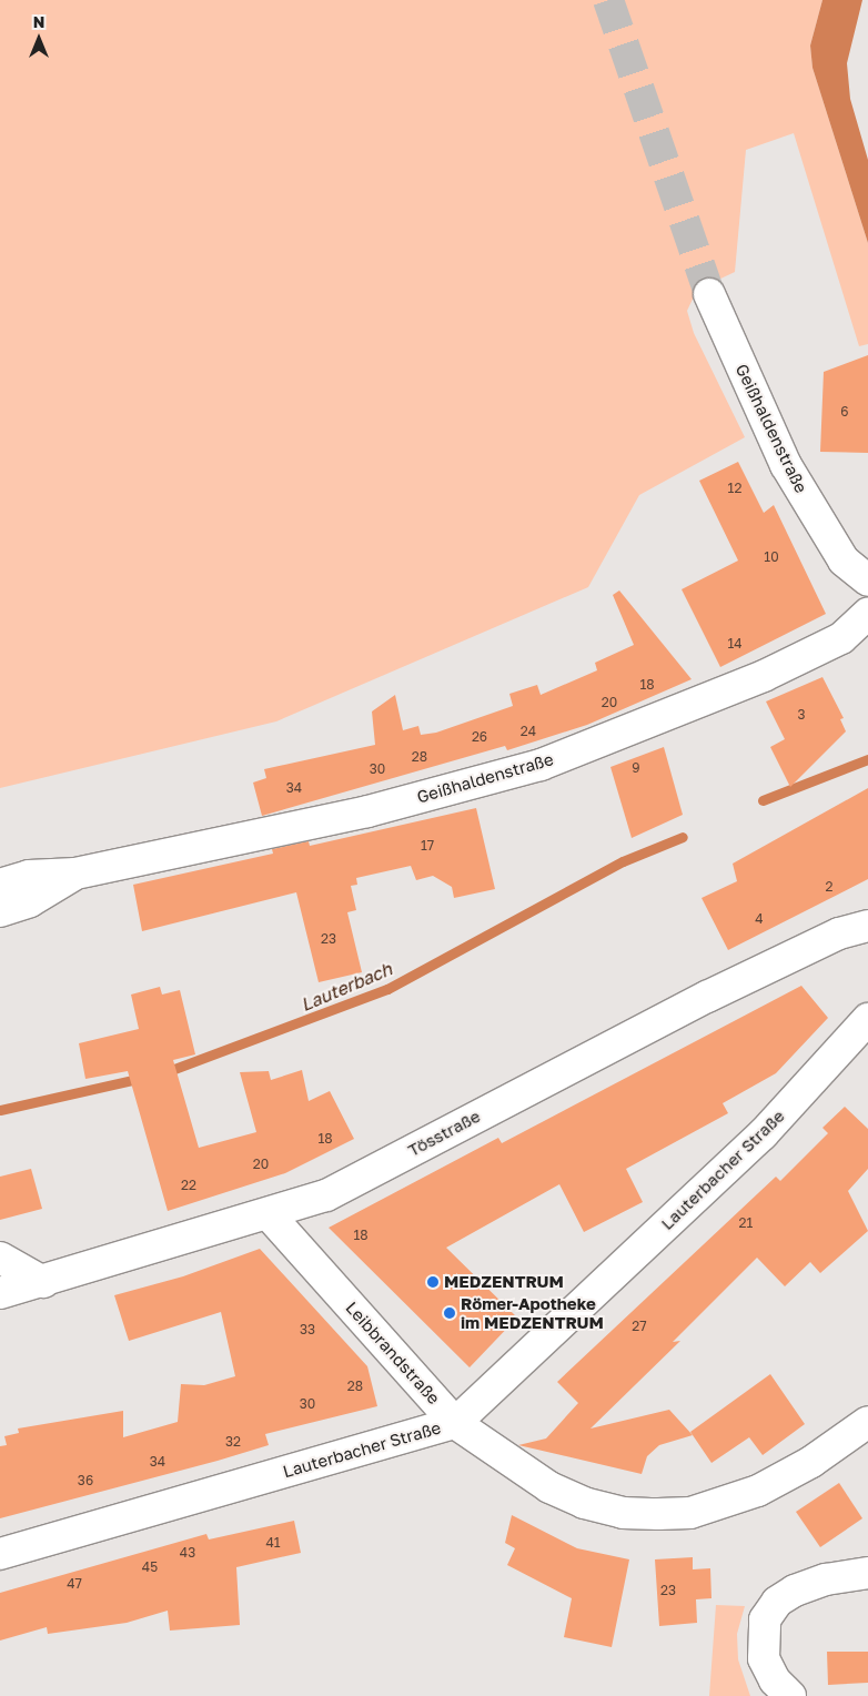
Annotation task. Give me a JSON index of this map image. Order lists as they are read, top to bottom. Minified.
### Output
{"streets":{"street":["Geißhaldenstraße","Tösstraße","Lauterbacher Straße","Leibbrandstraße"]},"crossings":[["Tösstraße","Leibbrandstraße"],["Lauterbacher Straße","Leibbrandstraße"]],"water":["Lauterbach"],"places":["MEDZENTRUM","Römer-Apotheke im MEDZENTRUM"],"house_numbers":["6","12","10","14","18","20","3","24","26","28","9","30","34","17","2","4","23","18","20","22","21","18","27","33","28","30","32","34","36","41","43","45","47","23"],"north":"top"}
